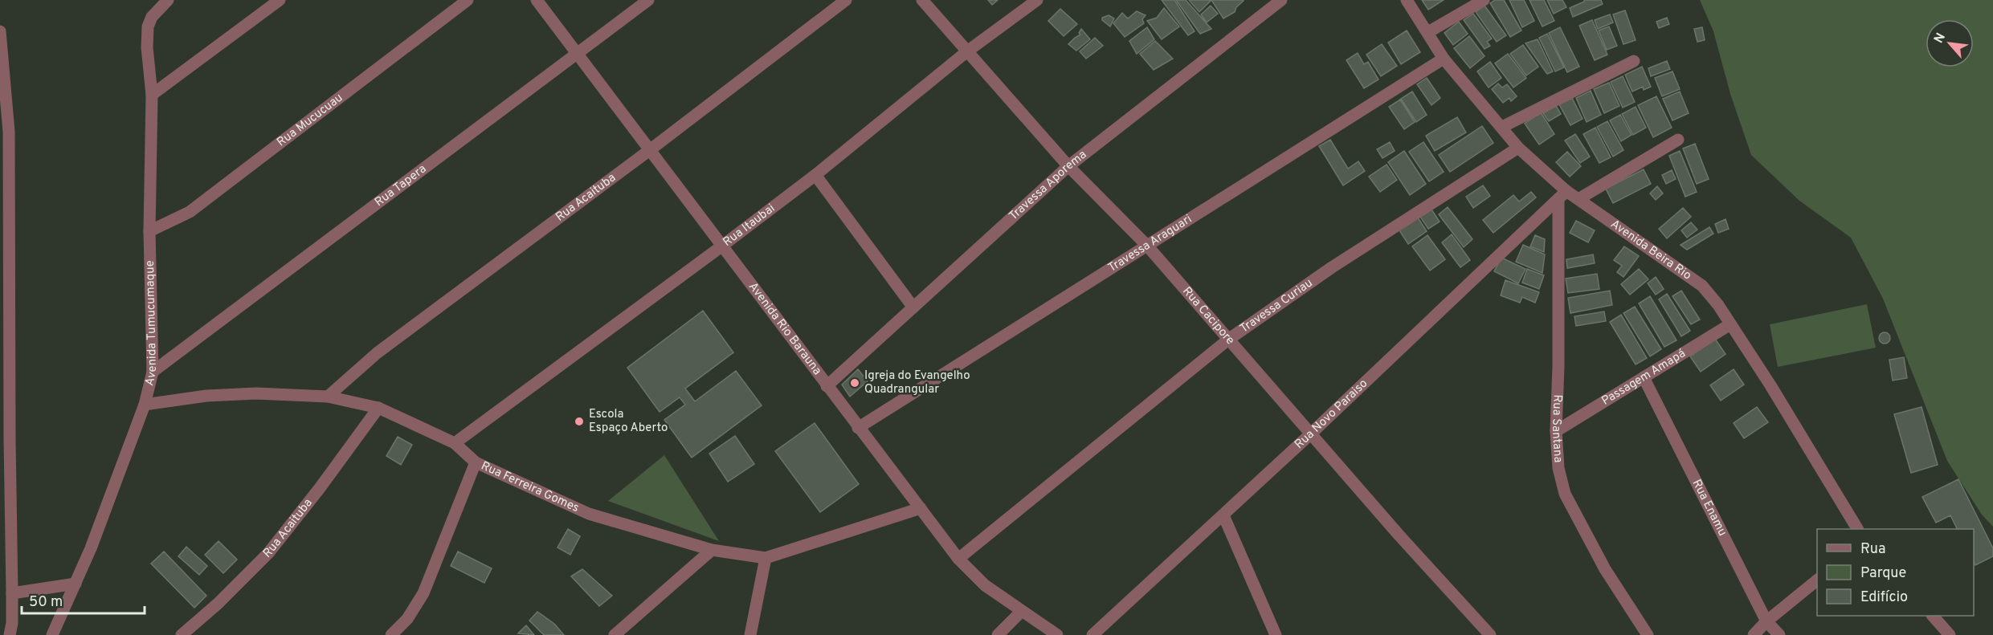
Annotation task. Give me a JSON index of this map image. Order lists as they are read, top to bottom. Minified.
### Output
{"streets":{"street":["Rua Mucucuau","Rua Tapera","Travessa Aporema","Rua Acaituba","Rua Itaubai","Travessa Araguari","Avenida Beira Rio","Travessa Curiau","Rua Cacipore","Avenida Tumucumaque","Avenida Rio Barauna","Passagem Amapá","Rua Novo Paraiso","Rua Santana","Rua Ferreira Gomes","Rua Enamu"]},"crossings":[["Rua Mucucuau","Avenida Tumucumaque"],["Rua Tapera","Avenida Tumucumaque"],["Rua Tapera","Avenida Rio Barauna"],["Travessa Aporema","Rua Cacipore"],["Travessa Aporema","Avenida Rio Barauna"],["Rua Acaituba","Avenida Rio Barauna"],["Rua Acaituba","Rua Ferreira Gomes"],["Rua Itaubai","Rua Cacipore"],["Rua Itaubai","Avenida Rio Barauna"],["Rua Itaubai","Rua Ferreira Gomes"],["Travessa Araguari","Avenida Beira Rio"],["Travessa Araguari","Rua Cacipore"],["Travessa Araguari","Avenida Rio Barauna"],["Avenida Beira Rio","Travessa Curiau"],["Avenida Beira Rio","Passagem Amapá"],["Avenida Beira Rio","Rua Novo Paraiso"],["Avenida Beira Rio","Rua Santana"],["Travessa Curiau","Rua Cacipore"],["Travessa Curiau","Avenida Rio Barauna"],["Rua Cacipore","Rua Novo Paraiso"],["Avenida Tumucumaque","Rua Ferreira Gomes"],["Avenida Rio Barauna","Rua Ferreira Gomes"],["Passagem Amapá","Rua Santana"],["Passagem Amapá","Rua Enamu"],["Rua Novo Paraiso","Rua Santana"]],"places":["Igreja do Evangelho Quadrangular","Escola Espaço Aberto"],"legend":["Rua","Parque","Edifício"],"scale_bar":"50 m","north":"top left"}
